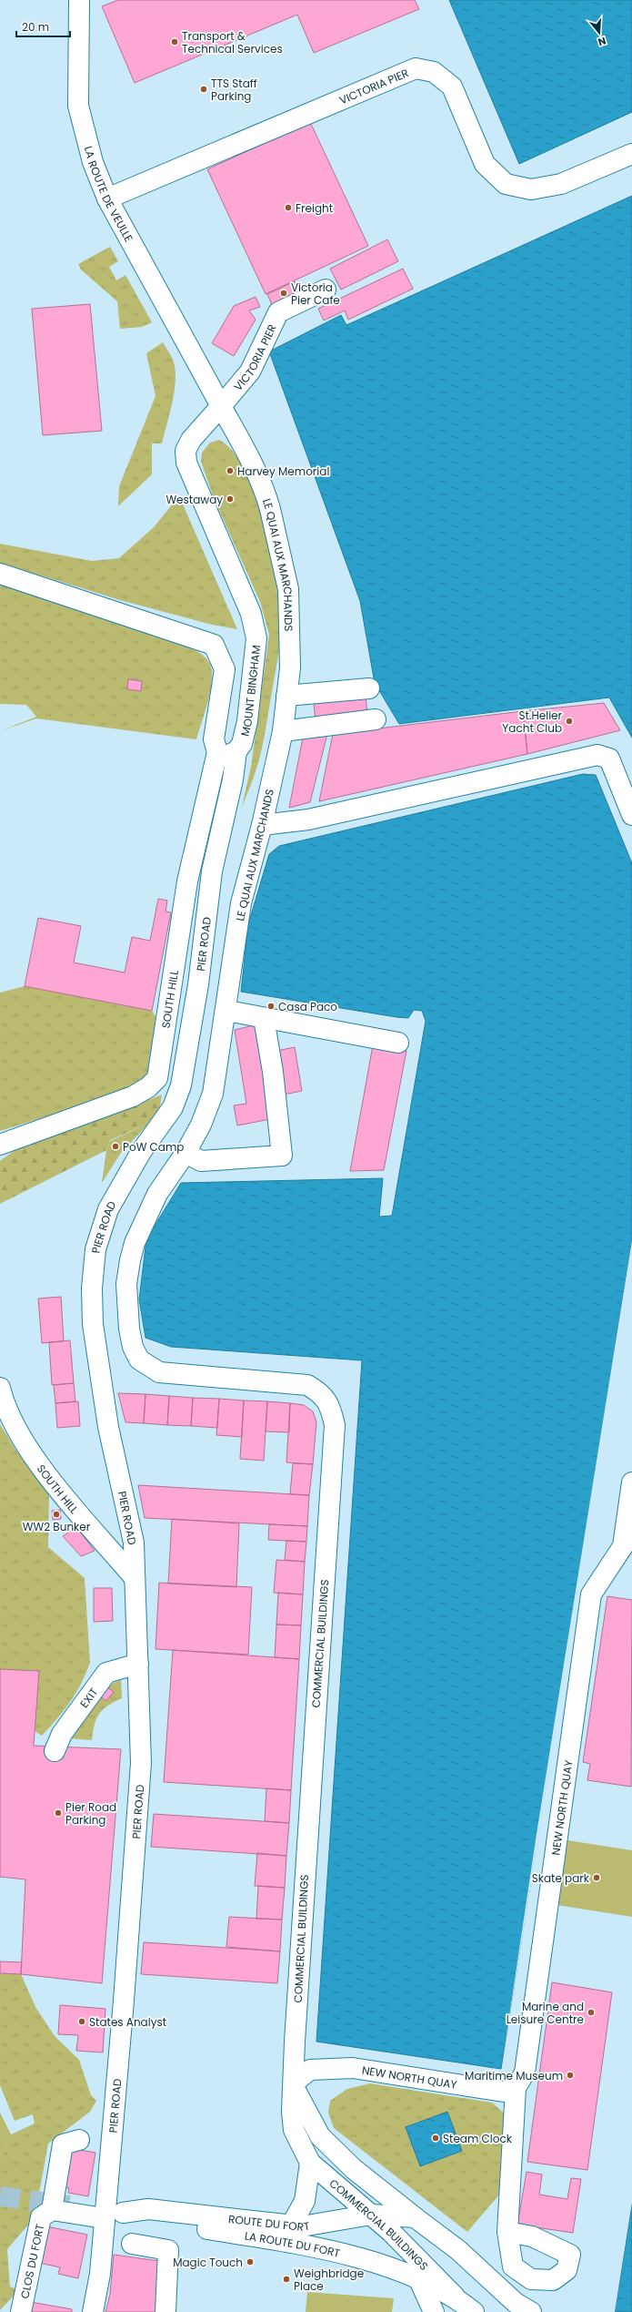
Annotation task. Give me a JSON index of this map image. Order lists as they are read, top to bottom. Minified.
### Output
{"streets":{"main road":["VICTORIA PIER","LA ROUTE DE VEULLE","LE QUAI AUX MARCHANDS","MOUNT BINGHAM","PIER ROAD","SOUTH HILL","COMMERCIAL BUILDINGS","EXIT","NEW NORTH QUAY","ROUTE DU FORT","LA ROUTE DU FORT","CLOS DU FORT"]},"crossings":[["VICTORIA PIER","LA ROUTE DE VEULLE"],["VICTORIA PIER","LE QUAI AUX MARCHANDS"],["VICTORIA PIER","MOUNT BINGHAM"],["LA ROUTE DE VEULLE","LE QUAI AUX MARCHANDS"],["LA ROUTE DE VEULLE","MOUNT BINGHAM"],["LE QUAI AUX MARCHANDS","MOUNT BINGHAM"],["LE QUAI AUX MARCHANDS","COMMERCIAL BUILDINGS"],["MOUNT BINGHAM","PIER ROAD"],["MOUNT BINGHAM","SOUTH HILL"],["PIER ROAD","SOUTH HILL"],["PIER ROAD","EXIT"],["PIER ROAD","CLOS DU FORT"],["COMMERCIAL BUILDINGS","NEW NORTH QUAY"],["COMMERCIAL BUILDINGS","ROUTE DU FORT"],["COMMERCIAL BUILDINGS","LA ROUTE DU FORT"],["ROUTE DU FORT","LA ROUTE DU FORT"]],"places":["Transport & Technical Services","TTS Staff Parking","Freight","Victoria Pier Cafe","Harvey Memorial","Westaway","St.Helier Yacht Club","Casa Paco","PoW Camp","WW2 Bunker","Pier Road Parking","Skate park","Marine and Leisure Centre","States Analyst","Maritime Museum","Steam Clock","Magic Touch","Weighbridge Place"],"scale_bar":"20 m","north":"bottom"}
